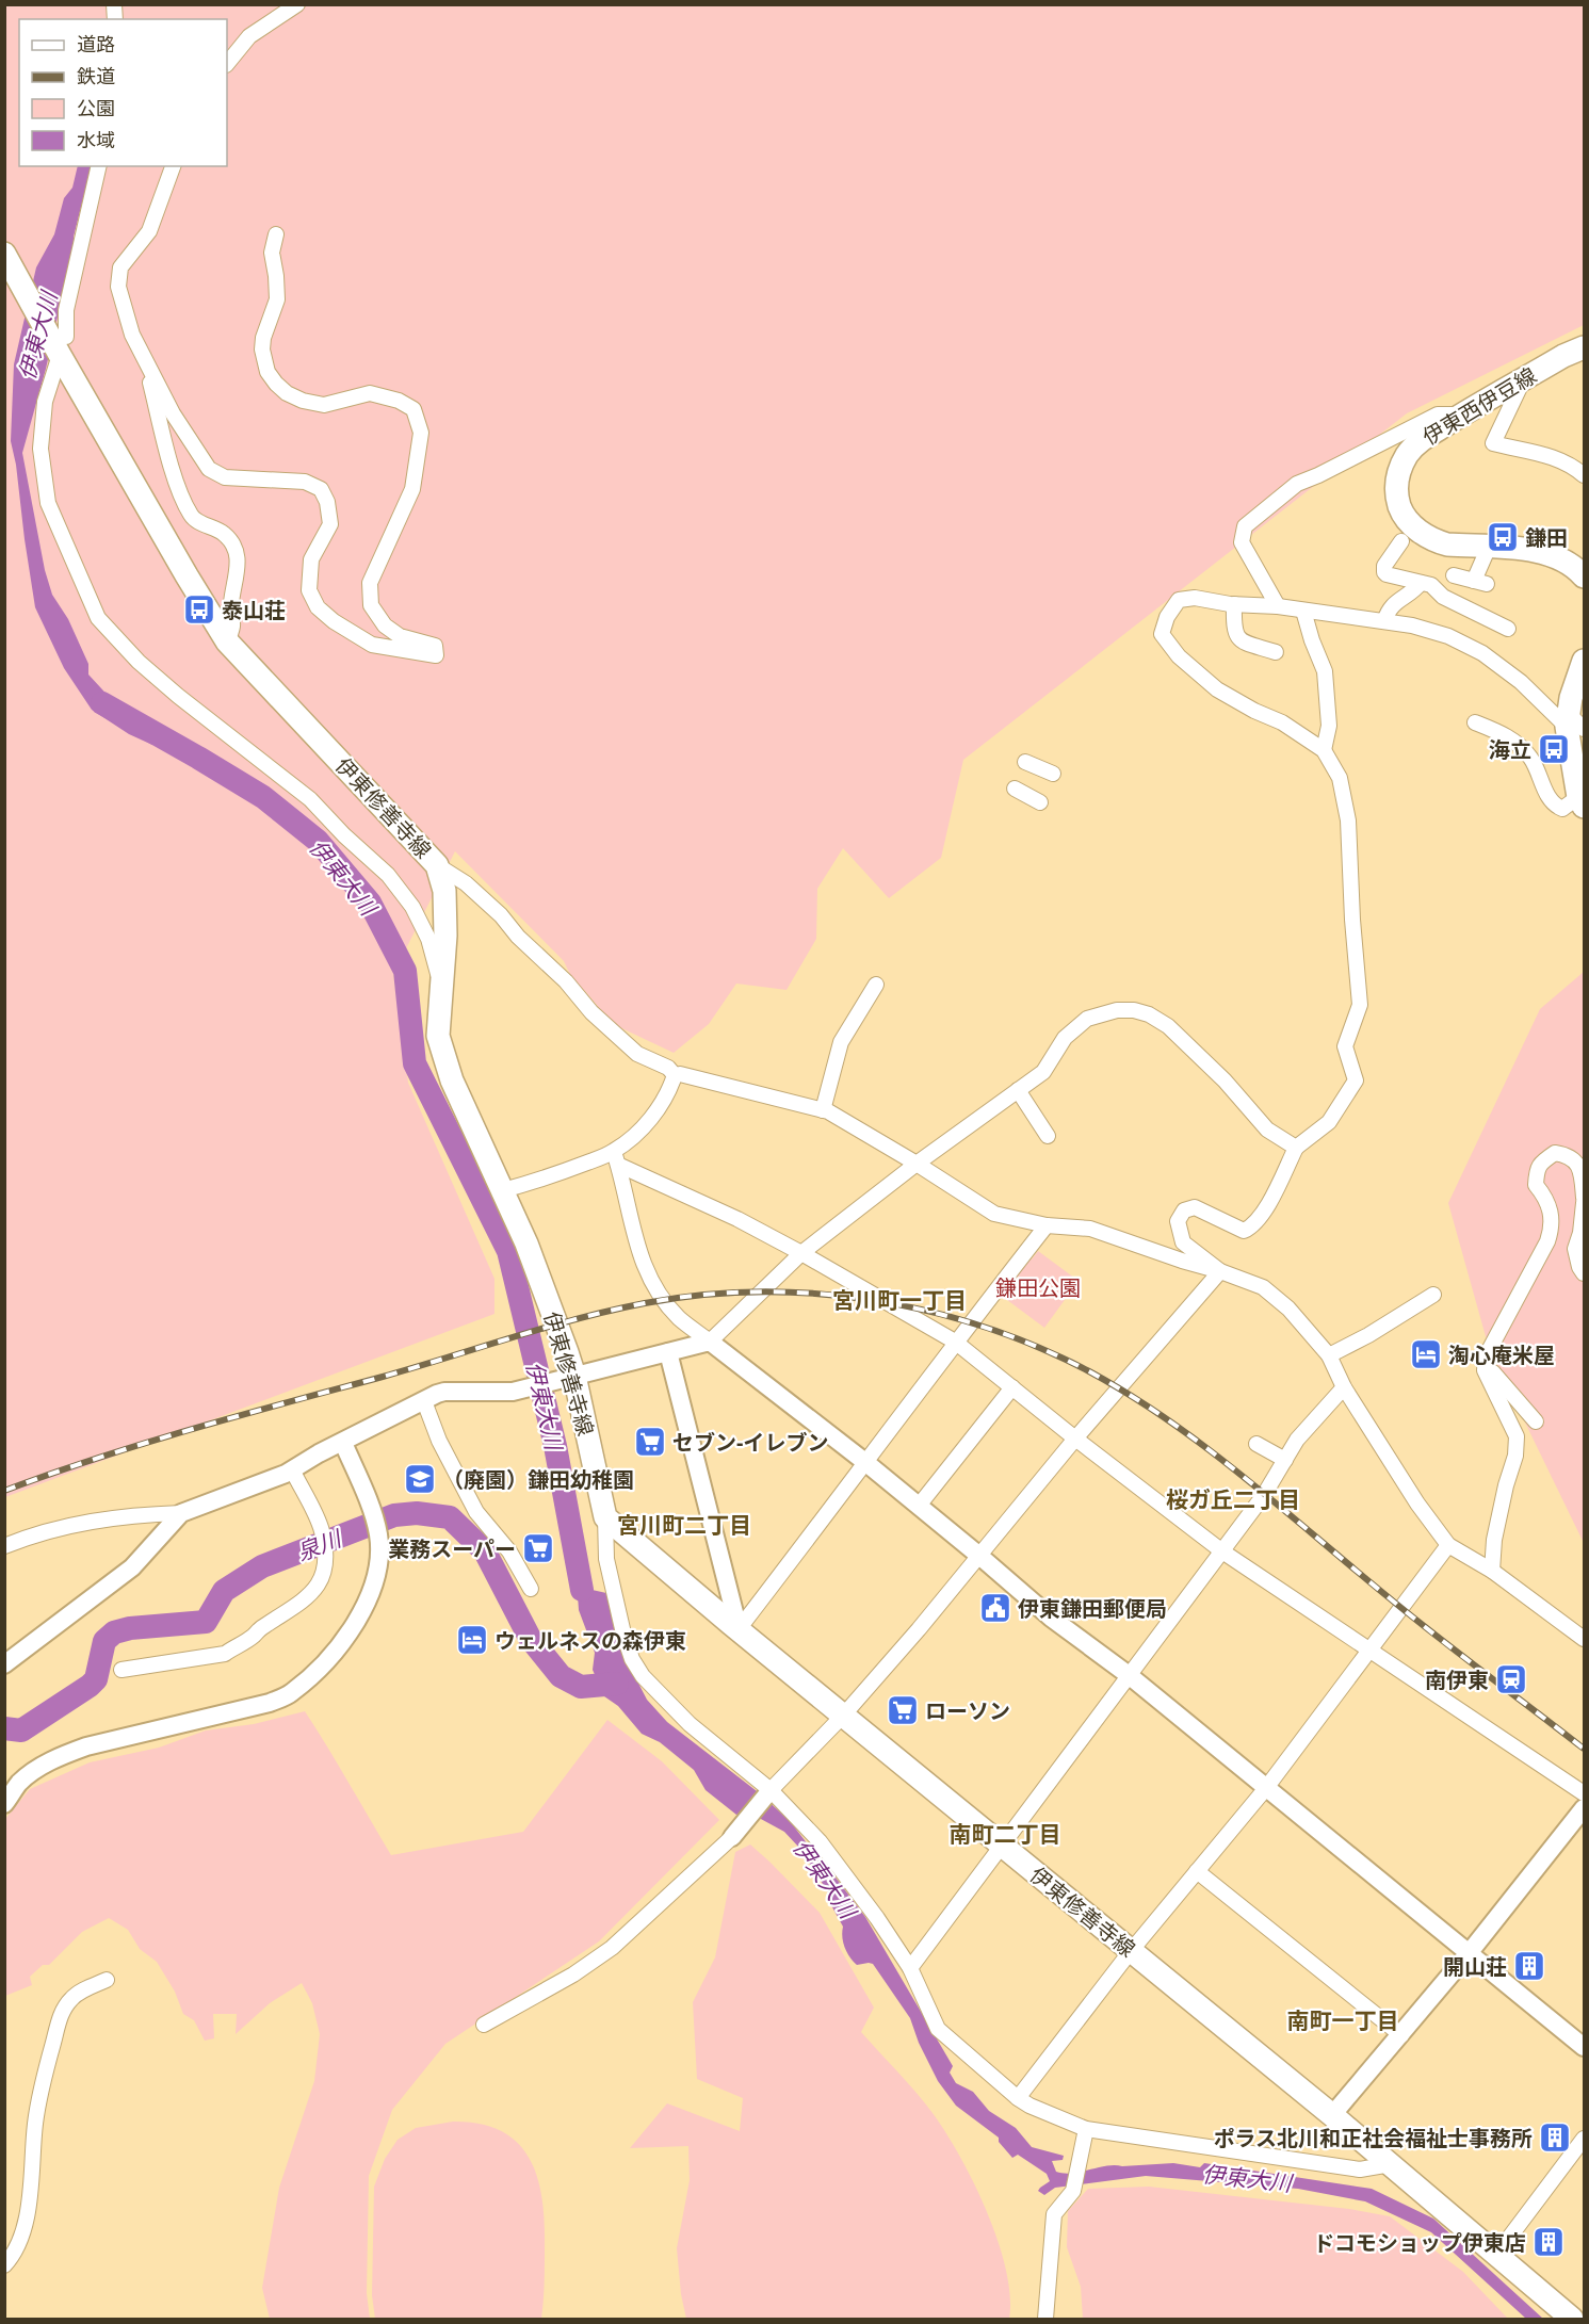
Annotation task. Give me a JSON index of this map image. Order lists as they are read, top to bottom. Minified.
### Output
{"streets":{"main road":["伊東西伊豆線","伊東修善寺線"]},"districts":["宮川町一丁目","桜ガ丘二丁目","宮川町二丁目","南町二丁目","南町一丁目"],"water":["伊東大川","泉川"],"parks":["鎌田公園"],"places":{"bus stop":["鎌田","泰山荘","海立"],"hotel":["淘心庵米屋","ウェルネスの森伊東"],"supermarket":["セブン-イレブン","業務スーパー","ローソン"],"school or university":["（廃園）鎌田幼稚園"],"public building":["伊東鎌田郵便局"],"station":["南伊東"],"building":["開山荘","ポラス北川和正社会福祉士事務所","ドコモショップ伊東店"]},"legend":["道路","鉄道","公園","水域"]}
